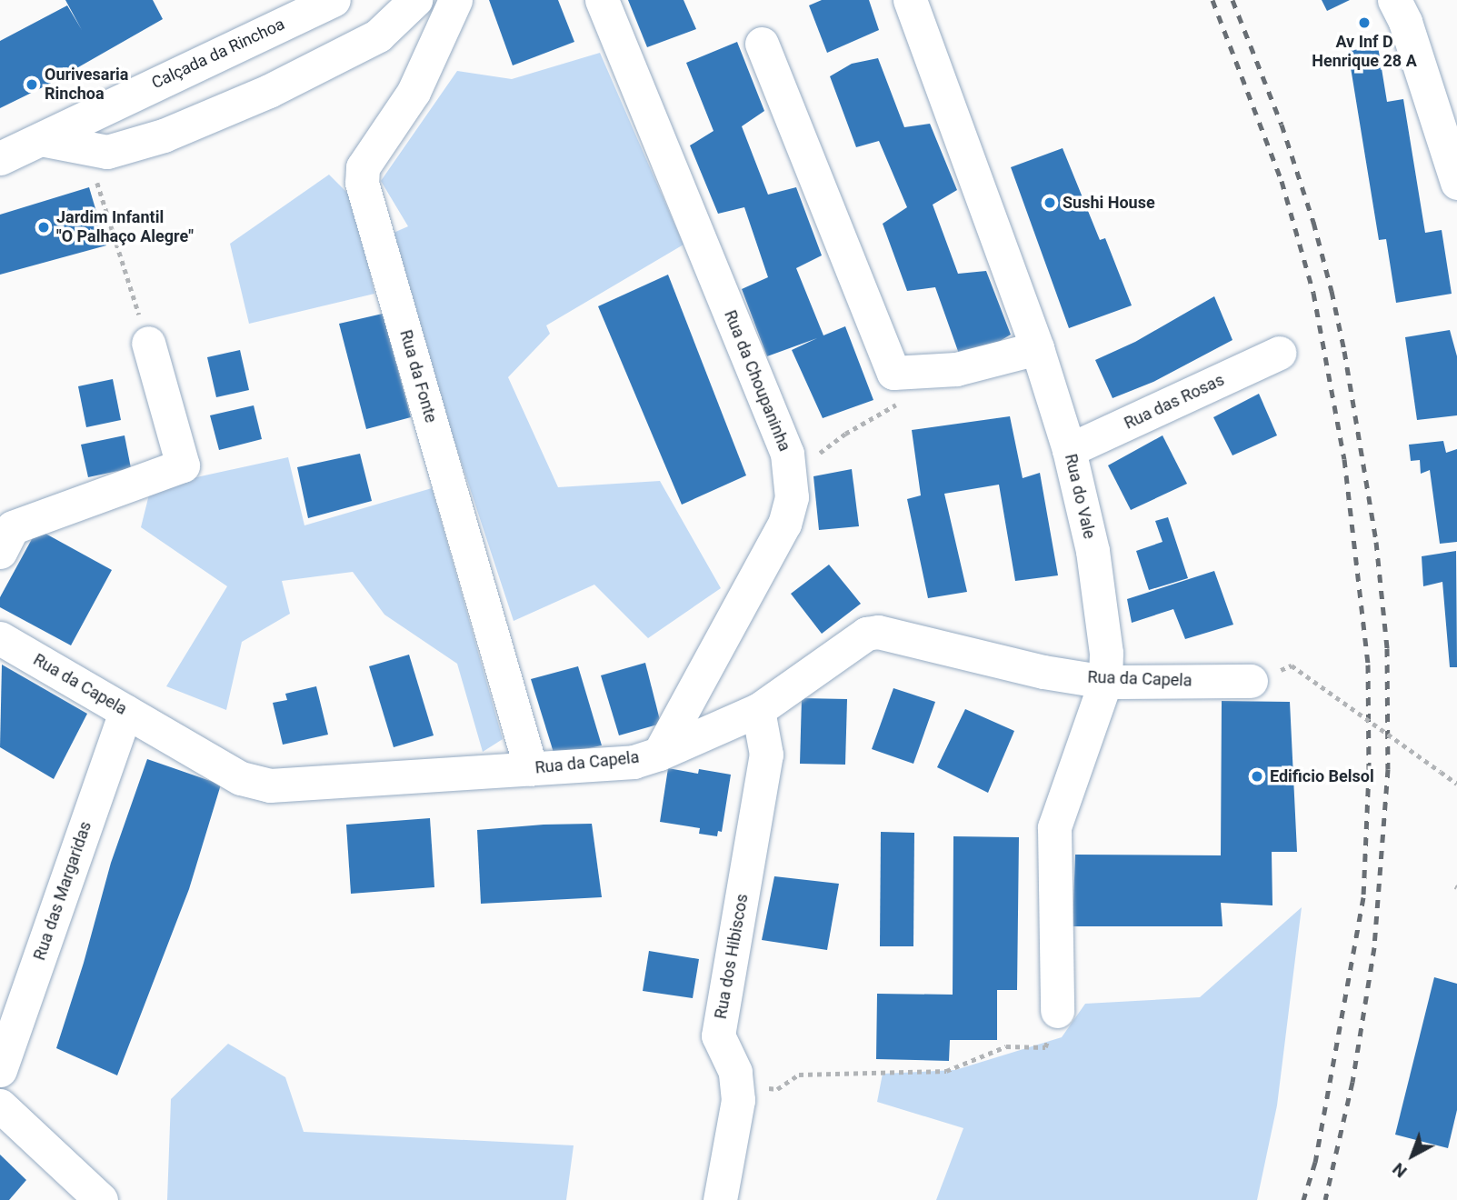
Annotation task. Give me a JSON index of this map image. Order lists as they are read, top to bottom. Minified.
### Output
{"streets":{"street":["Calçada da Rinchoa","Rua da Fonte","Rua da Choupaninha","Rua das Rosas","Rua do Vale","Rua da Capela","Rua das Margaridas","Rua dos Hibiscos"]},"crossings":[["Rua da Fonte","Rua da Capela"],["Rua da Choupaninha","Rua da Capela"],["Rua das Rosas","Rua do Vale"],["Rua do Vale","Rua da Capela"],["Rua da Capela","Rua das Margaridas"],["Rua da Capela","Rua dos Hibiscos"]],"places":["Av Inf D Henrique 28 A","Ourivesaria Rinchoa","Sushi House","Jardim Infantil \"O Palhaço Alegre\"","Edificio Belsol"],"north":"bottom left"}
